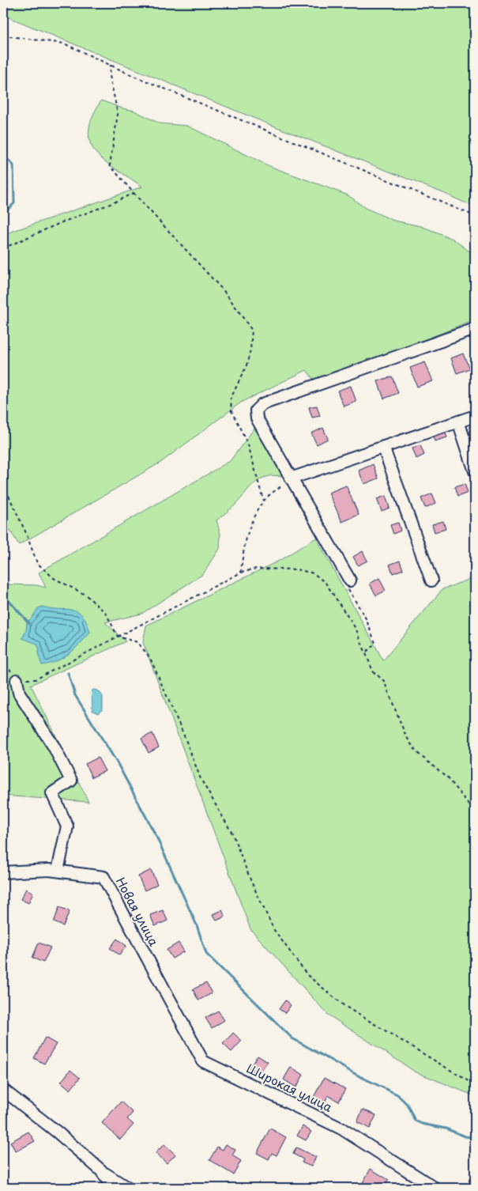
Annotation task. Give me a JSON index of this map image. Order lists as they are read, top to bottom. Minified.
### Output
{"streets":{"street":["Новая улица","Широкая улица"]},"crossings":[["Новая улица","Широкая улица"]]}
